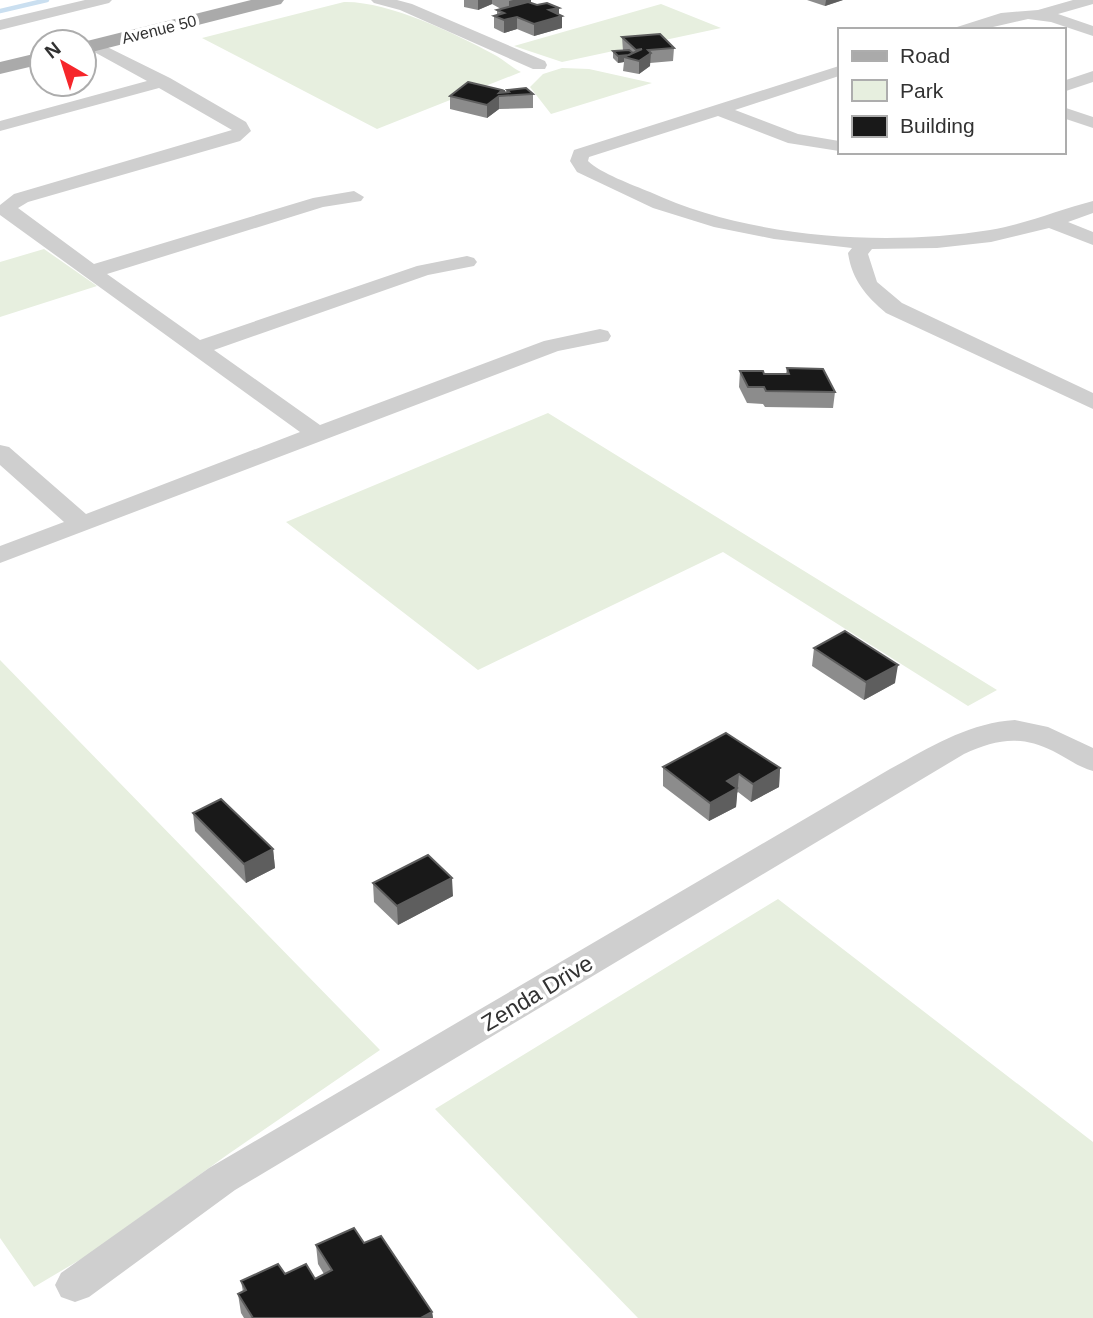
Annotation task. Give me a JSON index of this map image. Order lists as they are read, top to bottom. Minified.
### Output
{"streets":{"main road":["Avenue 50"],"street":["Zenda Drive"]},"legend":["Road","Park","Building"],"north":"top left"}
